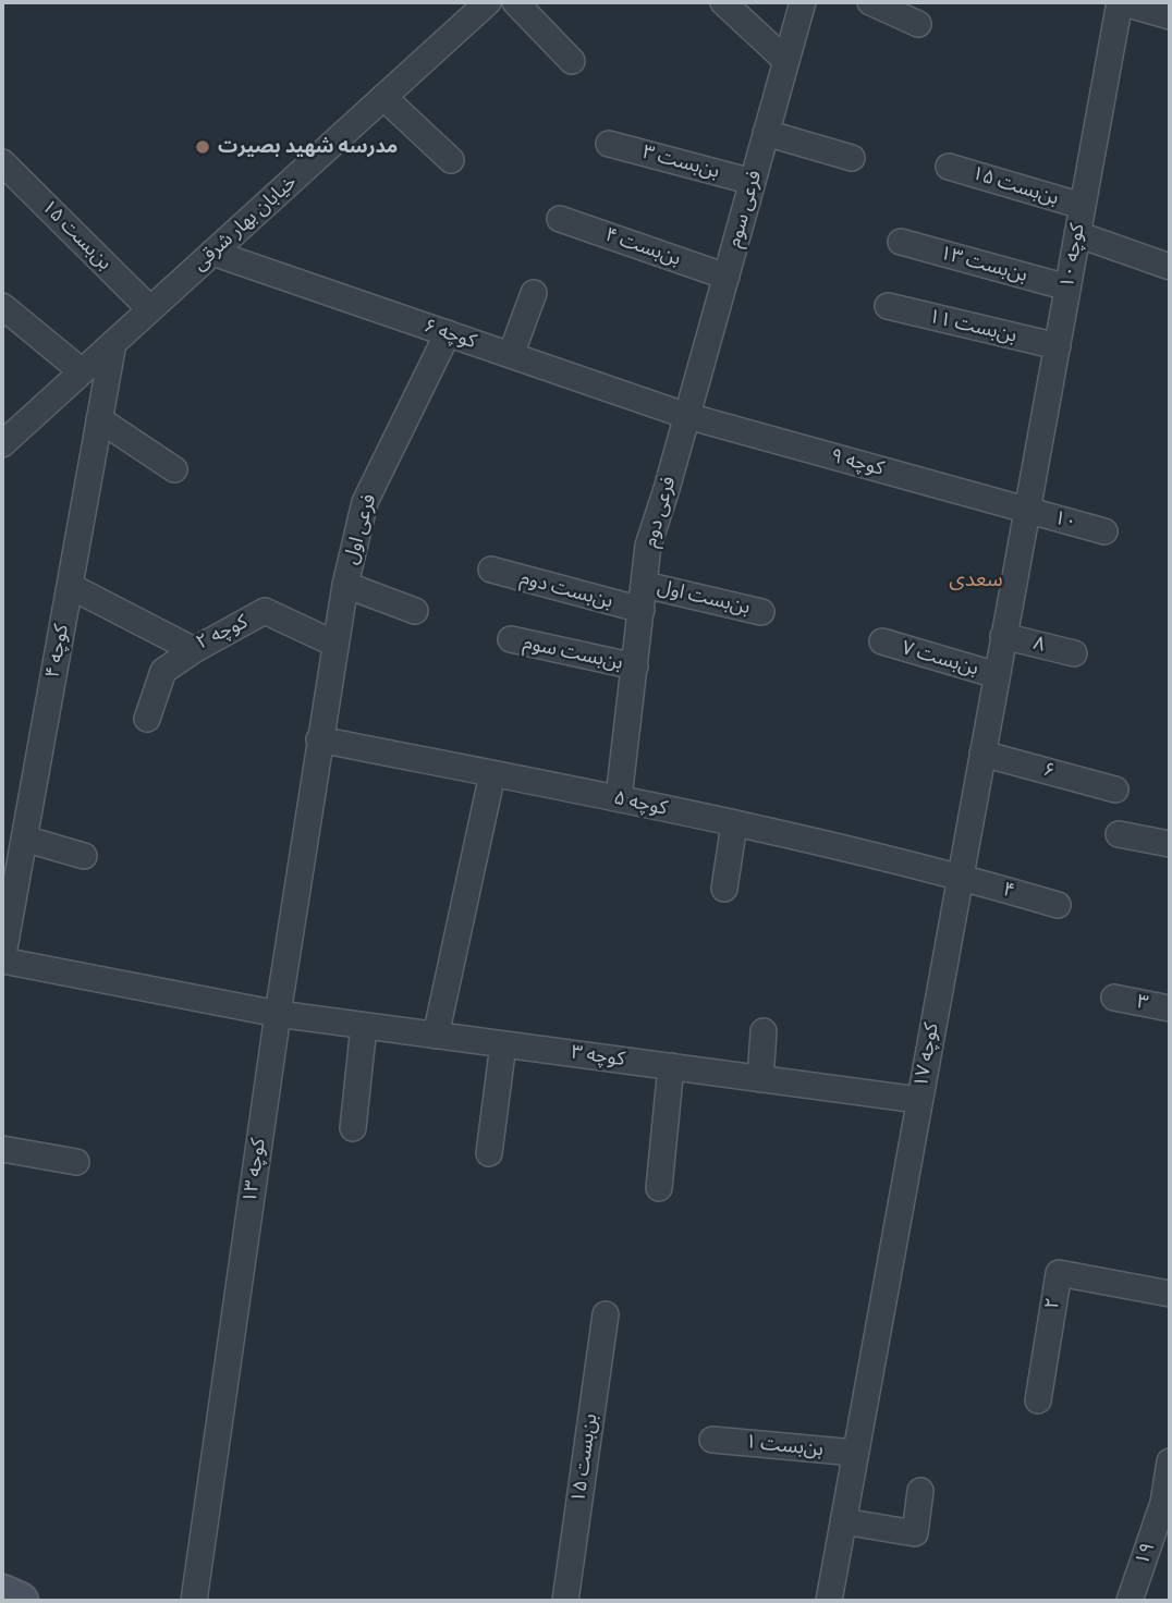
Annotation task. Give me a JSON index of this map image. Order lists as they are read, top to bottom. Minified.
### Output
{"streets":{"street":["بن‌بست ۳","بن‌بست ۱۵","فرعی سوم","خیابان بهار شرقی","بن‌بست ۴","کوچه ۱۰","بن‌بست ۱۳","بن‌بست ۱۱","کوچه ۶","کوچه ۹","فرعی دوم","۱۰","فرعی اول","بن‌بست دوم","بن‌بست اول","کوچه ۲","۸","کوچه ۴","بن‌بست سوم","بن‌بست ۷","۶","کوچه ۵","۴","۳","کوچه ۱۷","کوچه ۳","کوچه ۱۳","۲","بن‌بست ۱","۱۹"]},"crossings":[["بن‌بست ۳","فرعی سوم"],["بن‌بست ۱۵","خیابان بهار شرقی"],["بن‌بست ۱۵","کوچه ۱۰"],["فرعی سوم","بن‌بست ۴"],["فرعی سوم","کوچه ۶"],["فرعی سوم","کوچه ۹"],["فرعی سوم","فرعی دوم"],["خیابان بهار شرقی","کوچه ۶"],["خیابان بهار شرقی","کوچه ۴"],["کوچه ۱۰","بن‌بست ۱۳"],["کوچه ۱۰","بن‌بست ۱۱"],["کوچه ۱۰","کوچه ۹"],["کوچه ۱۰","۱۰"],["کوچه ۱۰","کوچه ۱۷"],["کوچه ۶","کوچه ۹"],["کوچه ۶","فرعی دوم"],["کوچه ۶","فرعی اول"],["کوچه ۹","فرعی دوم"],["کوچه ۹","۱۰"],["کوچه ۹","کوچه ۱۷"],["فرعی دوم","بن‌بست دوم"],["فرعی دوم","بن‌بست اول"],["۱۰","کوچه ۱۷"],["فرعی اول","کوچه ۲"],["فرعی اول","کوچه ۵"],["فرعی اول","کوچه ۱۳"],["بن‌بست دوم","بن‌بست اول"],["کوچه ۲","کوچه ۴"],["۸","کوچه ۱۷"],["بن‌بست ۷","کوچه ۱۷"],["۶","کوچه ۱۷"],["کوچه ۵","۴"],["کوچه ۵","کوچه ۱۷"],["کوچه ۵","کوچه ۱۳"],["۴","کوچه ۱۷"],["کوچه ۱۷","کوچه ۳"],["کوچه ۱۷","بن‌بست ۱"],["کوچه ۳","کوچه ۱۳"]],"districts":["سعدی"],"places":["مدرسه شهید بصیرت"]}
